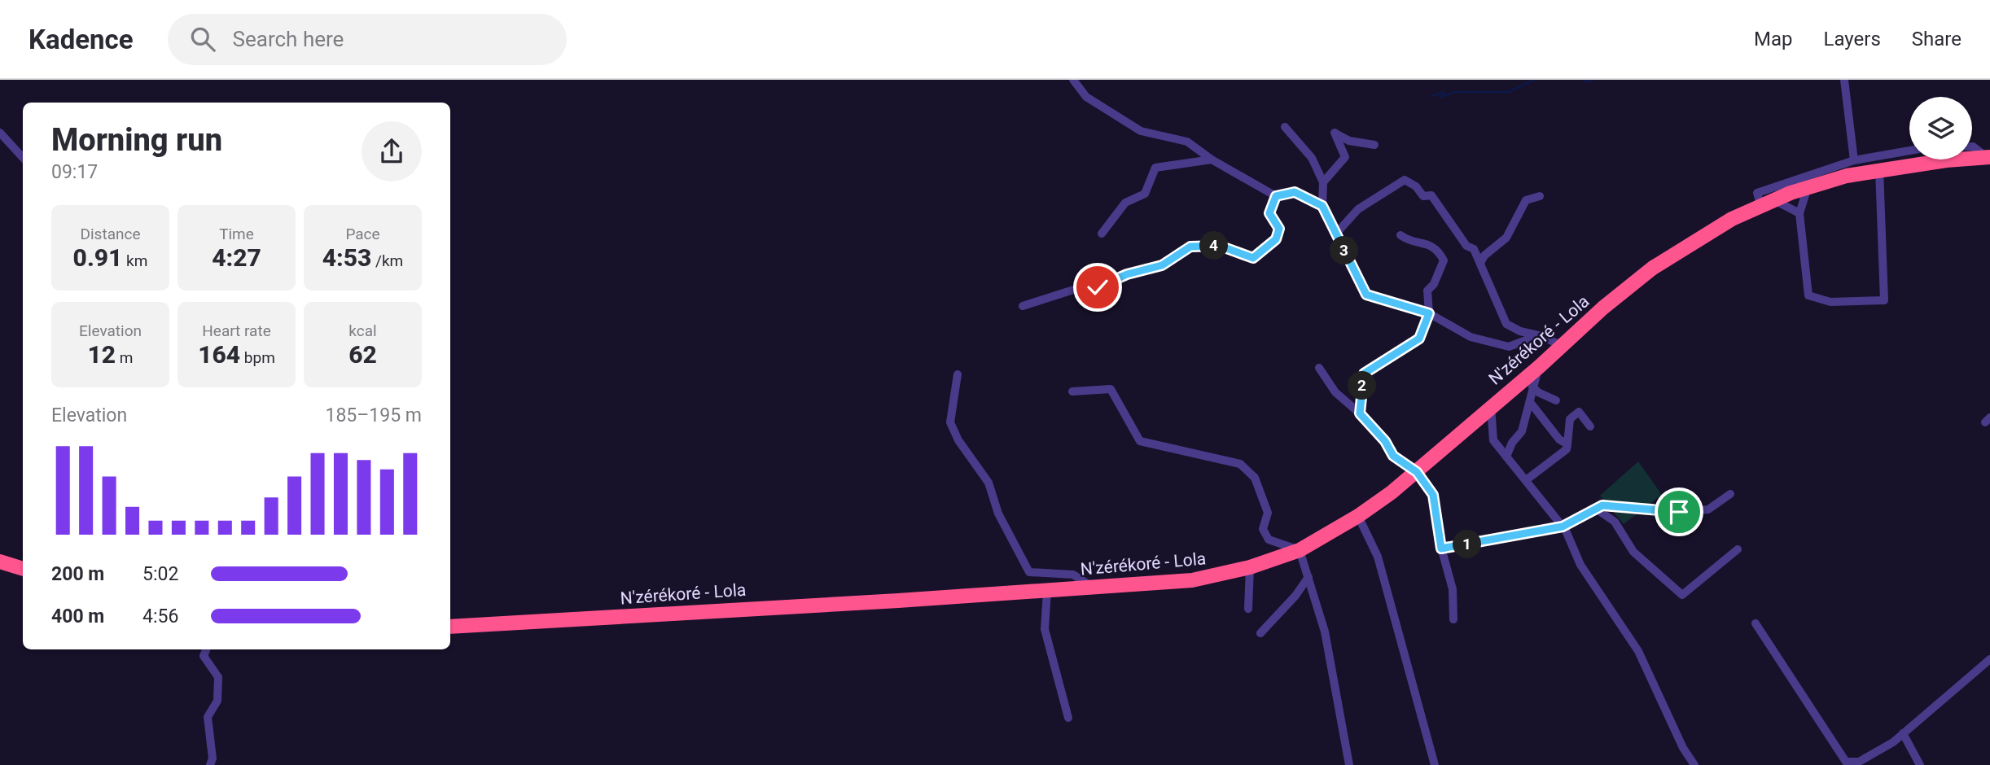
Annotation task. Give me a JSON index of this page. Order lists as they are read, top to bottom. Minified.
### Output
{"streets":{"highway":["N'zérékoré - Lola"]},"page":{"header":"Kadence","search":"Search here","nav":["Map","Layers","Share"],"heading":["Morning run","09:17"],"stats":[["Distance","0.91 km"],["Time","4:27"],["Pace","4:53 /km"],["Elevation","12 m"],["Heart rate","164 bpm"],["kcal","62"]],"pins":["4","3","2","1"],"chart":["Elevation","185–195 m"],"list":[{"name":"200 m","note":"5:02"},{"name":"400 m","note":"4:56"}]}}
